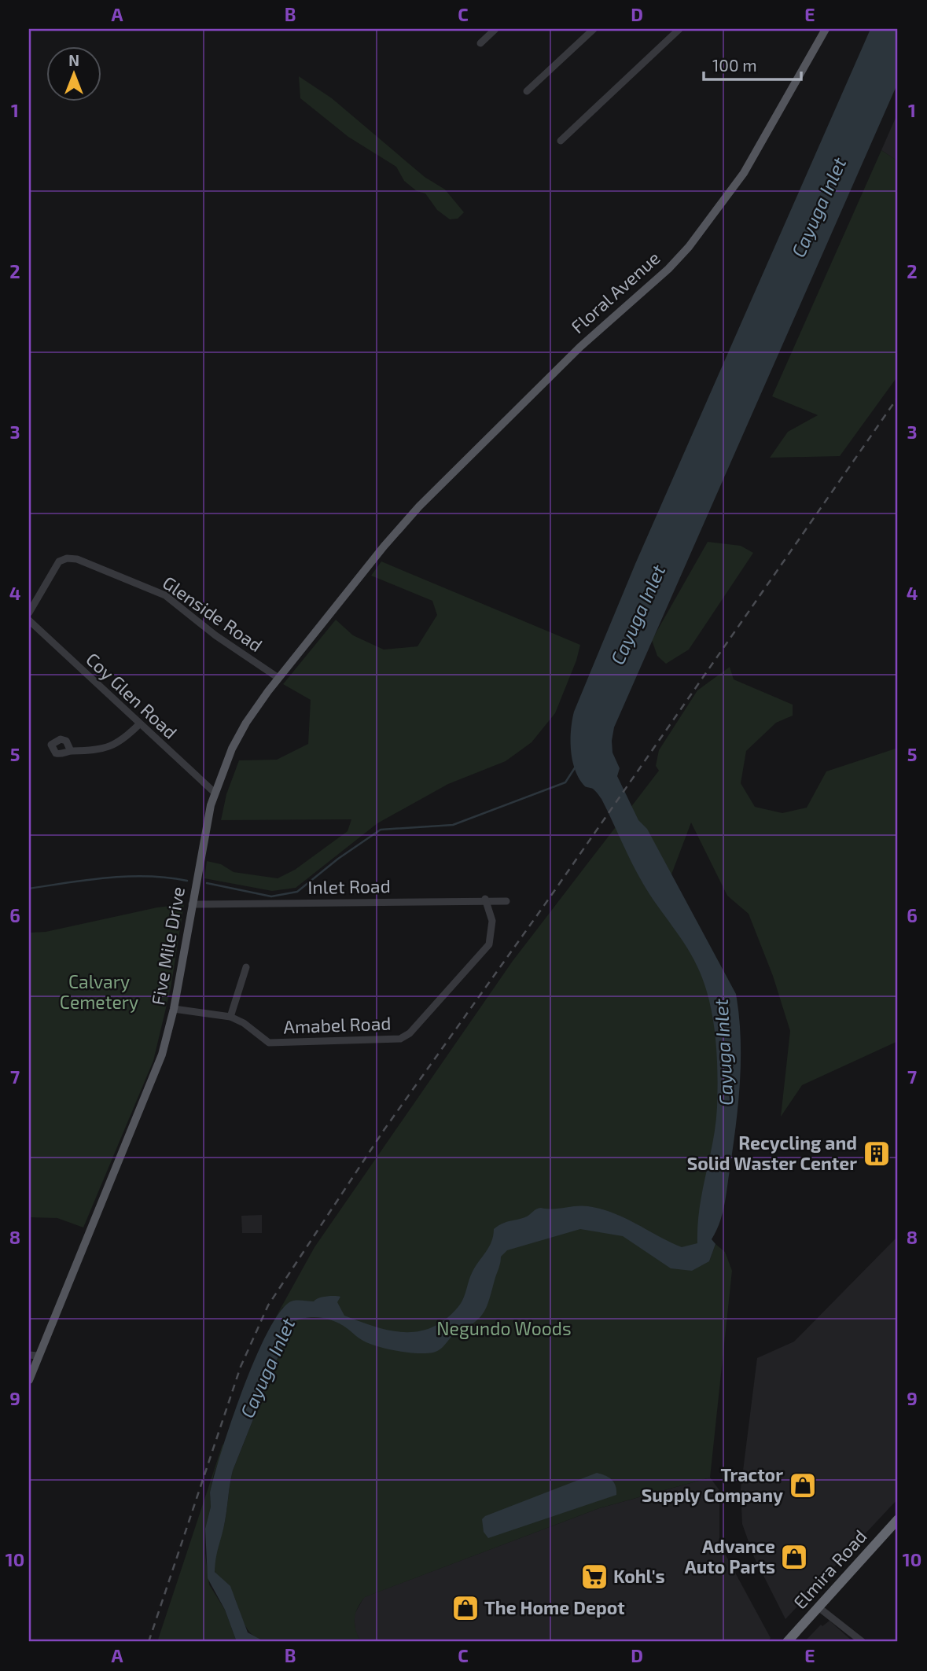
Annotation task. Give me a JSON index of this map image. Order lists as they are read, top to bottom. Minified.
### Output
{"streets":{"highway":["Elmira Road"],"main road":["Floral Avenue","Five Mile Drive"],"street":["Glenside Road","Coy Glen Road","Inlet Road","Amabel Road"]},"crossings":[["Floral Avenue","Five Mile Drive"],["Glenside Road","Five Mile Drive"],["Coy Glen Road","Five Mile Drive"],["Inlet Road","Five Mile Drive"],["Inlet Road","Amabel Road"],["Five Mile Drive","Amabel Road"]],"water":["Cayuga Inlet"],"parks":["Calvary Cemetery","Negundo Woods"],"places":{"building":["Recycling and Solid Waster Center"],"shop":["Tractor Supply Company","Advance Auto Parts","The Home Depot"],"supermarket":["Kohl's"]},"scale_bar":"100 m","north":"top","grid":{"columns":["A","B","C","D","E"],"rows":["1","2","3","4","5","6","7","8","9","10"]}}
